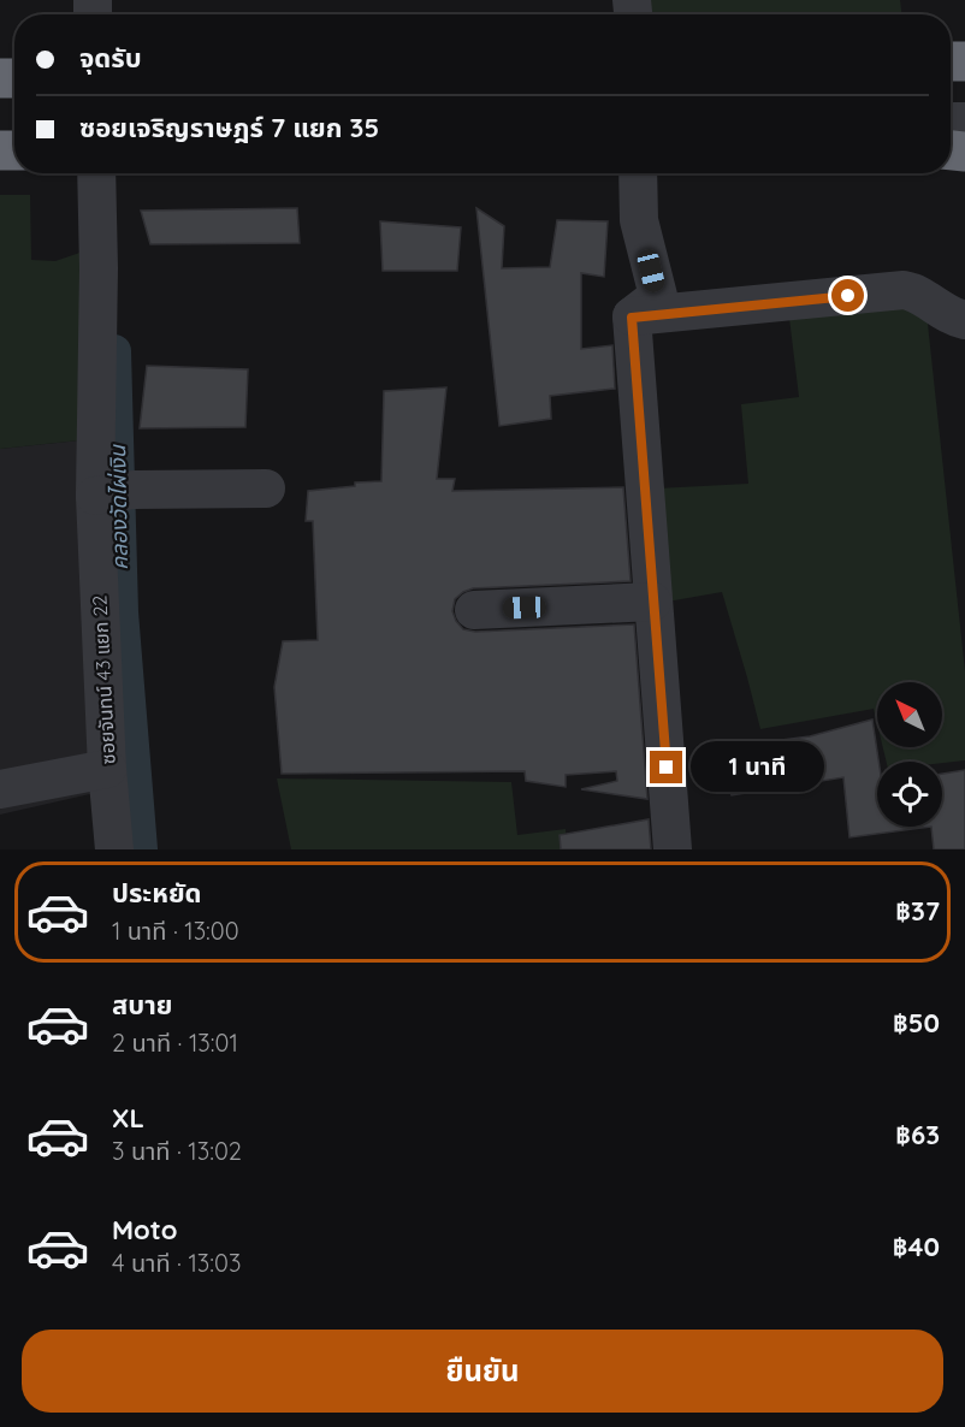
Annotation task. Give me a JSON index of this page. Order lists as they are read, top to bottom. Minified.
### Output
{"streets":{"street":["ซอยจันทน์ 43 แยก 22"]},"water":["คลองวัดไผ่เงิน"],"north":"top left","page":{"banner":["จุดรับ","ซอยเจริญราษฎร์ 7 แยก 35"],"bubble":"1 นาที","list":[{"name":"ประหยัด","note":"1 นาที · 13:00","value":"฿37"},{"name":"สบาย","note":"2 นาที · 13:01","value":"฿50"},{"name":"XL","note":"3 นาที · 13:02","value":"฿63"},{"name":"Moto","note":"4 นาที · 13:03","value":"฿40"}],"buttons":"ยืนยัน"}}
